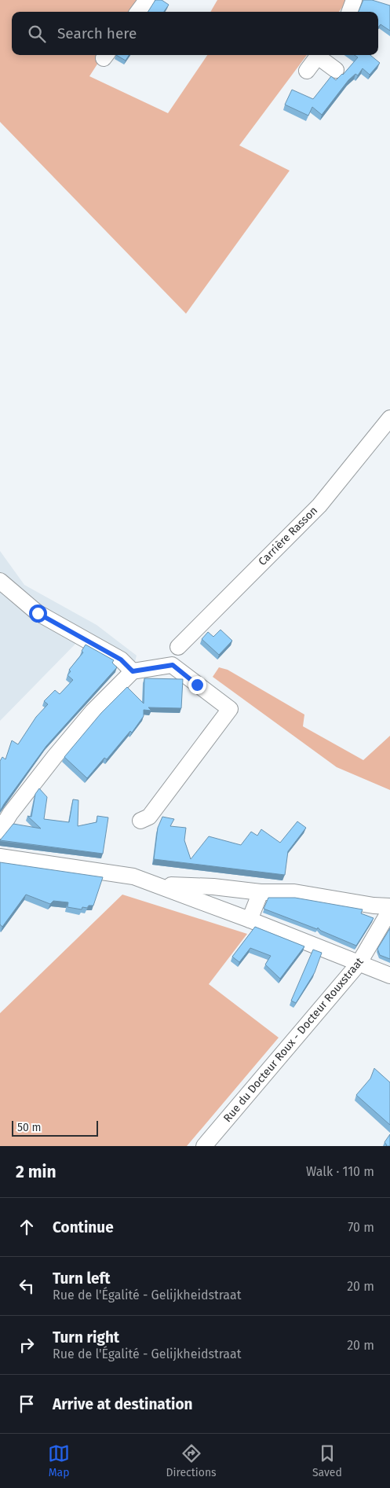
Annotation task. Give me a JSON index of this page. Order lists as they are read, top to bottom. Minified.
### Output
{"streets":{"street":["Carrière Rasson","Rue du Docteur Roux - Docteur Rouxstraat"]},"scale_bar":"50 m","page":{"search":"Search here","scale":"50 m","heading":["2 min","Walk · 110 m"],"list":[["Continue","70 m"],["Turn left","Rue de l'Égalité - Gelijkheidstraat","20 m"],["Turn right","Rue de l'Égalité - Gelijkheidstraat","20 m"],"Arrive at destination"],"nav":["Map","Directions","Saved"]}}
